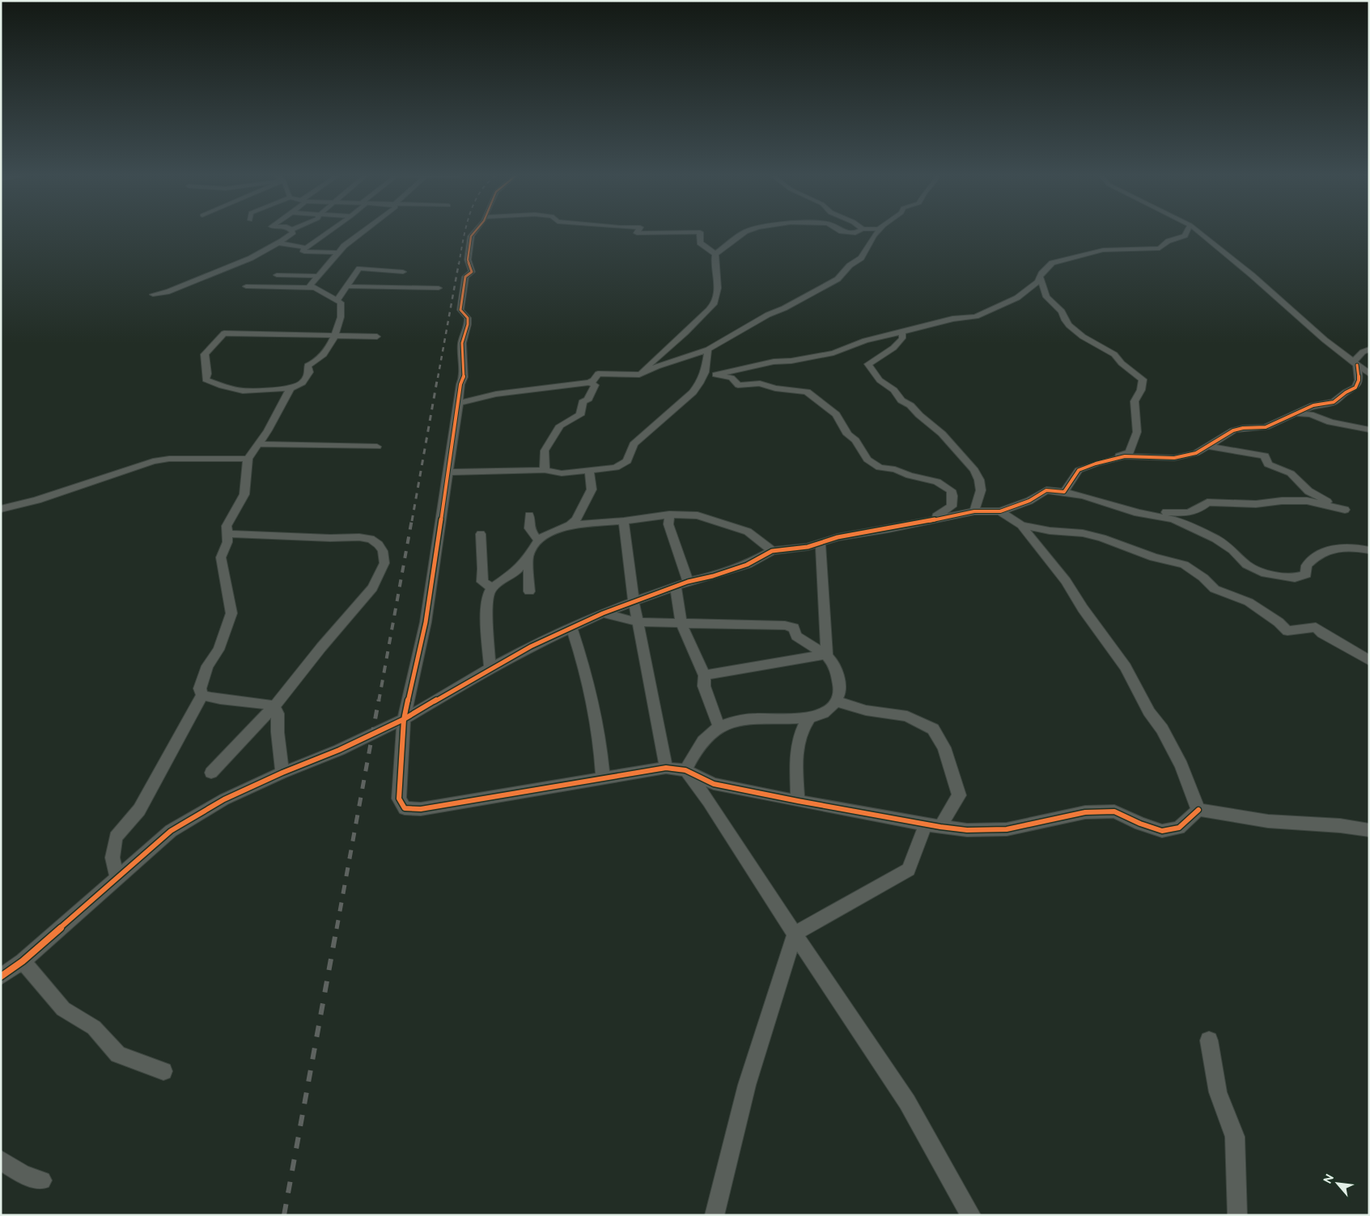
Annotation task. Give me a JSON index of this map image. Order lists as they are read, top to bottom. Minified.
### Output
{"north":"top left"}
